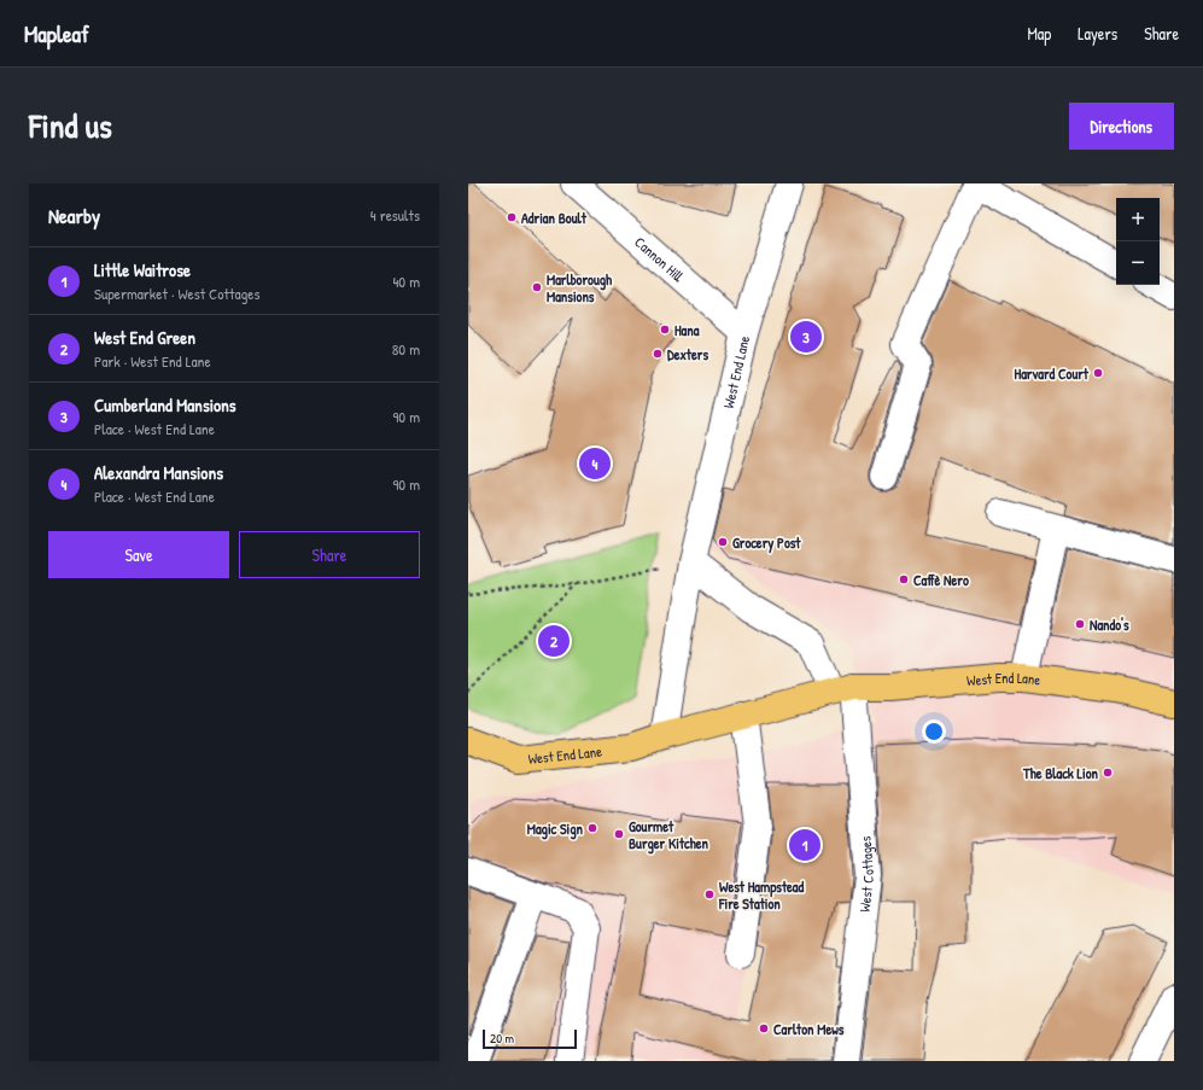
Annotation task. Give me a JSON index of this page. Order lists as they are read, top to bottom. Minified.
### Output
{"streets":{"main road":["West End Lane"],"street":["Cannon Hill","West Cottages"]},"crossings":[["Cannon Hill","West End Lane"],["West End Lane","West Cottages"]],"places":["Adrian Boult","Marlborough Mansions","Hana","Dexters","Harvard Court","Grocery Post","Caffè Nero","Nando's","The Black Lion","Magic Sign","Gourmet Burger Kitchen","West Hampstead Fire Station","Carlton Mews"],"scale_bar":"20 m","page":{"header":"Mapleaf","nav":["Map","Layers","Share"],"title":"Find us","buttons":["Directions",["Save","Share"]],"heading":["Nearby","4 results"],"map_buttons":["+","−"],"list":[{"mark":"1","name":"Little Waitrose","note":"Supermarket · West Cottages","value":"40 m"},{"mark":"2","name":"West End Green","note":"Park · West End Lane","value":"80 m"},{"mark":"3","name":"Cumberland Mansions","note":"Place · West End Lane","value":"90 m"},{"mark":"4","name":"Alexandra Mansions","note":"Place · West End Lane","value":"90 m"}],"pins":["3","4","2","1"],"scale":"20 m"}}
